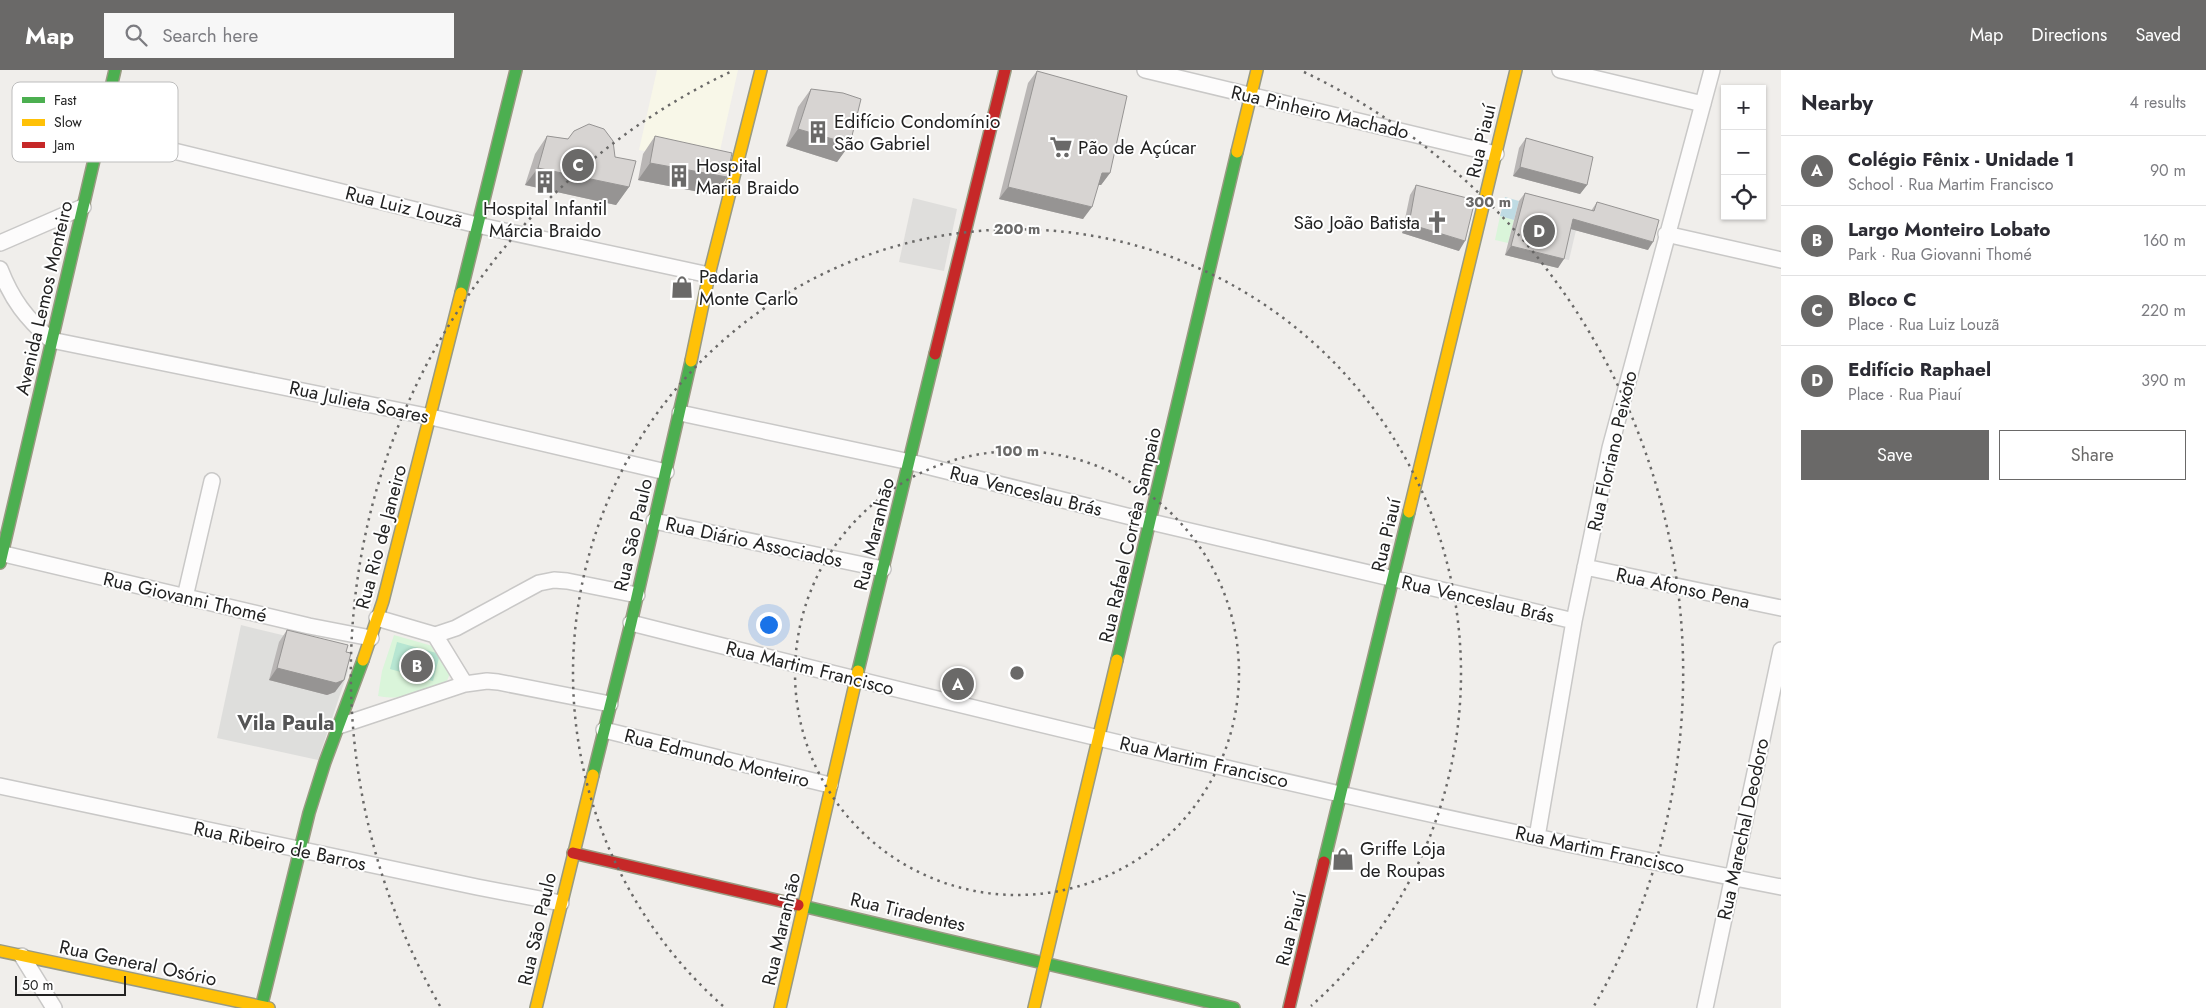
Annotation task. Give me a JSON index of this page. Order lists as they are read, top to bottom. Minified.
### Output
{"streets":{"street":["Rua Pinheiro Machado","Rua Piauí","Rua Luiz Louzã","Avenida Lemos Monteiro","Rua Julieta Soares","Rua Floriano Peixoto","Rua Venceslau Brás","Rua Maranhão","Rua São Paulo","Rua Rafael Corrêa Sampaio","Rua Rio de Janeiro","Rua Diário Associados","Rua Afonso Pena","Rua Giovanni Thomé","Rua Martim Francisco","Rua Edmundo Monteiro","Rua Marechal Deodoro","Rua Ribeiro de Barros","Rua Tiradentes","Rua General Osório"]},"crossings":[["Rua Pinheiro Machado","Rua Piauí"],["Rua Pinheiro Machado","Rua Rafael Corrêa Sampaio"],["Rua Piauí","Rua Venceslau Brás"],["Rua Piauí","Rua Martim Francisco"],["Rua Luiz Louzã","Rua São Paulo"],["Rua Luiz Louzã","Rua Rio de Janeiro"],["Avenida Lemos Monteiro","Rua Julieta Soares"],["Avenida Lemos Monteiro","Rua Giovanni Thomé"],["Rua Julieta Soares","Rua São Paulo"],["Rua Julieta Soares","Rua Rio de Janeiro"],["Rua Floriano Peixoto","Rua Venceslau Brás"],["Rua Floriano Peixoto","Rua Afonso Pena"],["Rua Floriano Peixoto","Rua Martim Francisco"],["Rua Venceslau Brás","Rua Maranhão"],["Rua Venceslau Brás","Rua São Paulo"],["Rua Venceslau Brás","Rua Rafael Corrêa Sampaio"],["Rua Maranhão","Rua Diário Associados"],["Rua Maranhão","Rua Martim Francisco"],["Rua Maranhão","Rua Edmundo Monteiro"],["Rua Maranhão","Rua Tiradentes"],["Rua São Paulo","Rua Diário Associados"],["Rua São Paulo","Rua Martim Francisco"],["Rua São Paulo","Rua Edmundo Monteiro"],["Rua São Paulo","Rua Ribeiro de Barros"],["Rua São Paulo","Rua Tiradentes"],["Rua Rafael Corrêa Sampaio","Rua Martim Francisco"],["Rua Rafael Corrêa Sampaio","Rua Tiradentes"],["Rua Rio de Janeiro","Rua Giovanni Thomé"],["Rua Rio de Janeiro","Rua Ribeiro de Barros"],["Rua Rio de Janeiro","Rua General Osório"],["Rua Martim Francisco","Rua Marechal Deodoro"]],"districts":["Vila Paula"],"places":{"building":["Edifício Condomínio São Gabriel","Hospital Maria Braido","Hospital Infantil Márcia Braido"],"supermarket":["Pão de Açúcar"],"church":["São João Batista"],"shop":["Padaria Monte Carlo","Griffe Loja de Roupas"]},"legend":["Fast","Slow","Jam"],"scale_bar":"50 m","page":{"header":"Map","search":"Search here","nav":["Map","Directions","Saved"],"heading":["Nearby","4 results"],"map_buttons":["+","−"],"list":[{"mark":"A","name":"Colégio Fênix - Unidade 1","note":"School · Rua Martim Francisco","value":"90 m"},{"mark":"B","name":"Largo Monteiro Lobato","note":"Park · Rua Giovanni Thomé","value":"160 m"},{"mark":"C","name":"Bloco C","note":"Place · Rua Luiz Louzã","value":"220 m"},{"mark":"D","name":"Edifício Raphael","note":"Place · Rua Piauí","value":"390 m"}],"pins":["C","D","B","A"],"buttons":["Save","Share"],"scale":"50 m"},"rings":["300 m","200 m","100 m"]}
